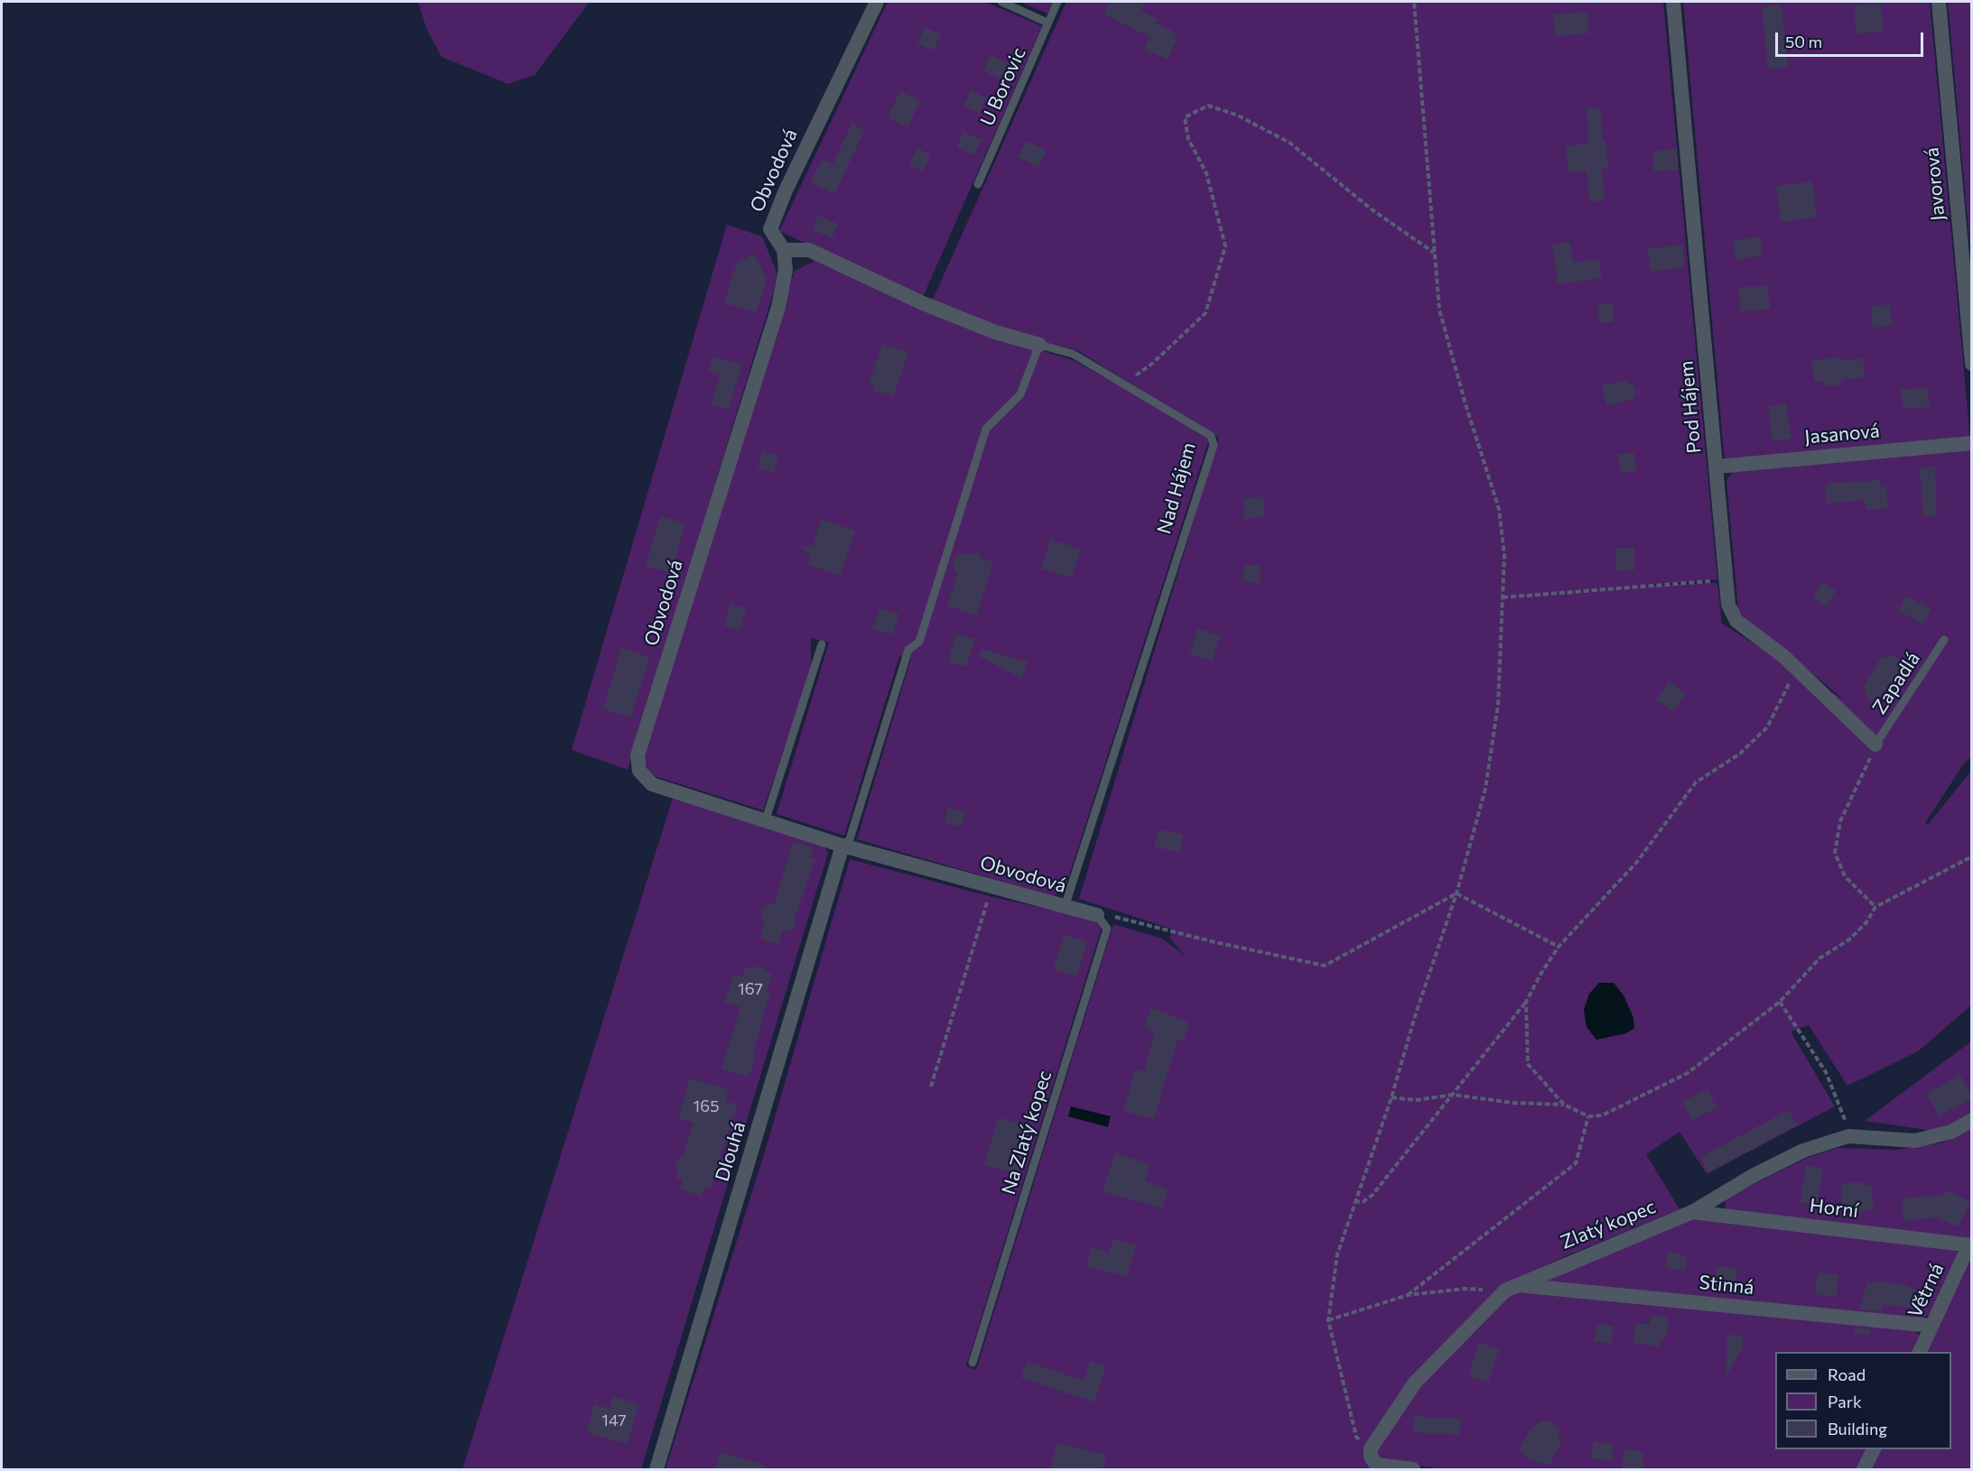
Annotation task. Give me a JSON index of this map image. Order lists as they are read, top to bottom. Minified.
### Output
{"streets":{"street":["Obvodová","Javorová","Pod Hájem","Jasanová","Nad Hájem","Dlouhá","Horní","Zlatý kopec","Stinná","Větrná"],"lane":["U Borovic","Zapadlá","Na Zlatý kopec"]},"crossings":[["Obvodová","Nad Hájem"],["Obvodová","Na Zlatý kopec"],["Obvodová","Dlouhá"],["Pod Hájem","Jasanová"],["Pod Hájem","Zapadlá"],["Horní","Zlatý kopec"],["Horní","Větrná"],["Zlatý kopec","Stinná"],["Stinná","Větrná"]],"house_numbers":["167","165","147"],"legend":["Road","Park","Building"],"scale_bar":"50 m"}
